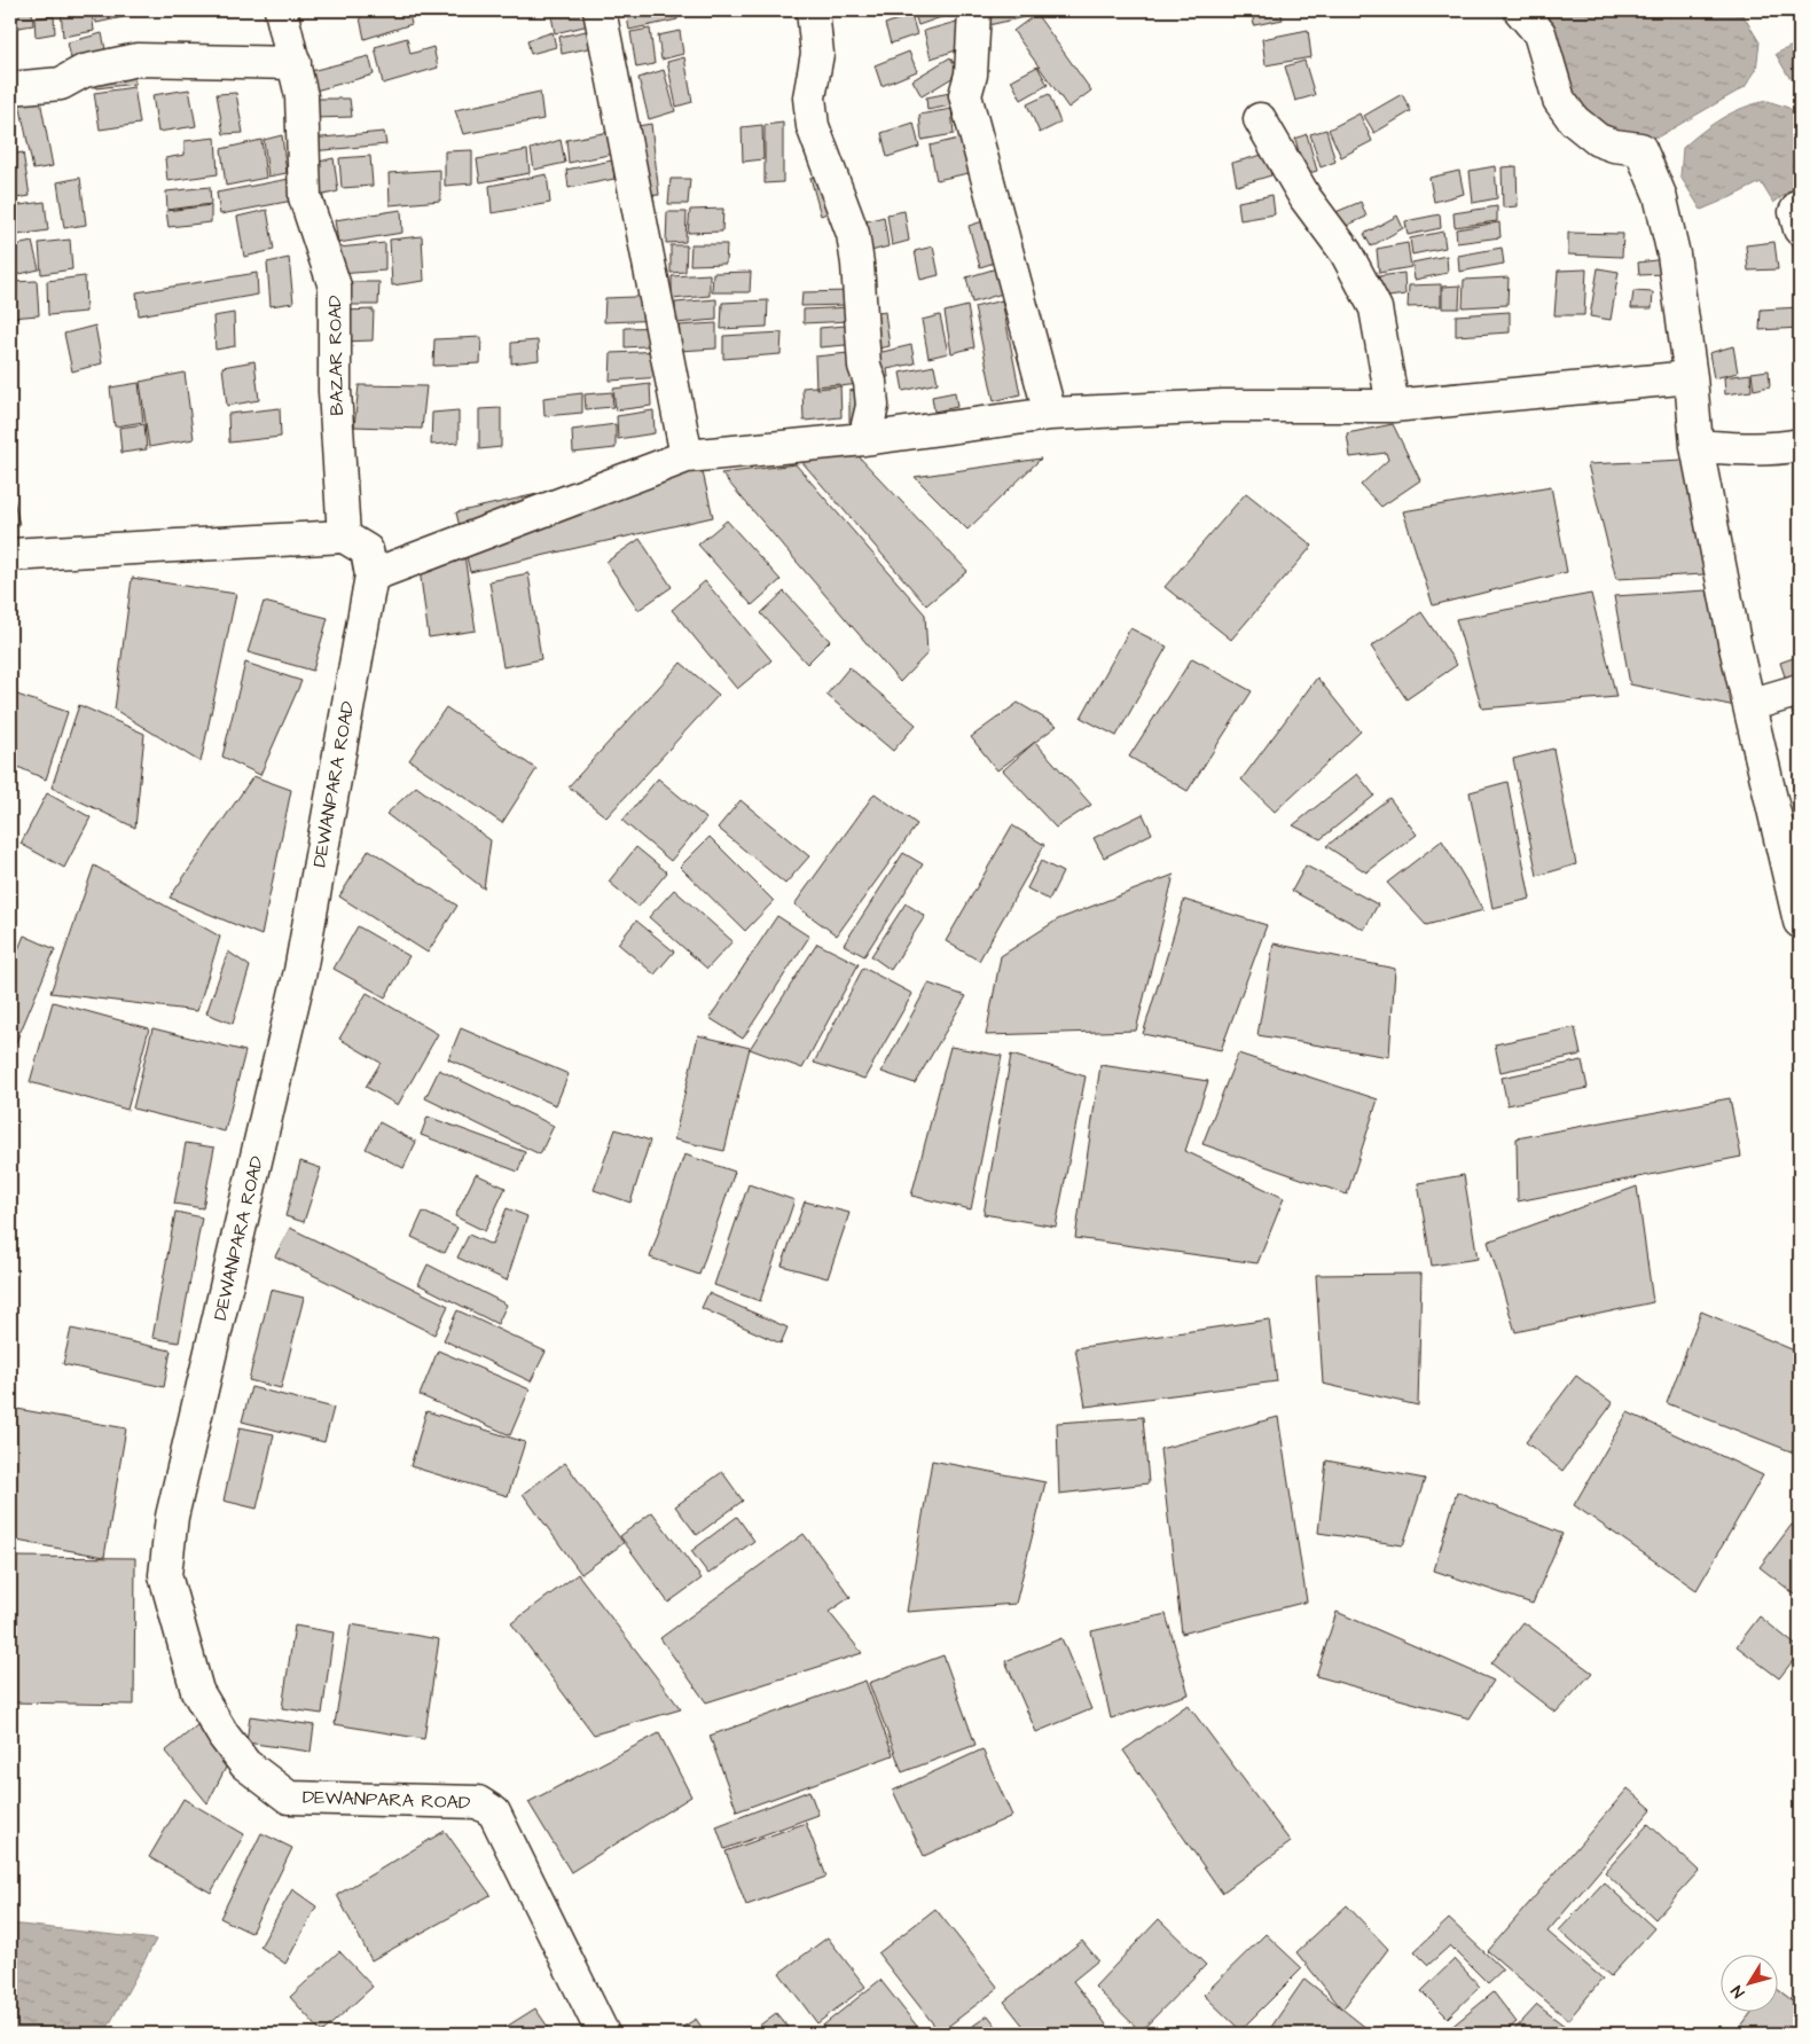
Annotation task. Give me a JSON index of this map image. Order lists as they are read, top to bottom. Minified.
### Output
{"streets":{"street":["BAZAR ROAD","DEWANPARA ROAD"]},"crossings":[["BAZAR ROAD","DEWANPARA ROAD"]],"north":"bottom left"}
